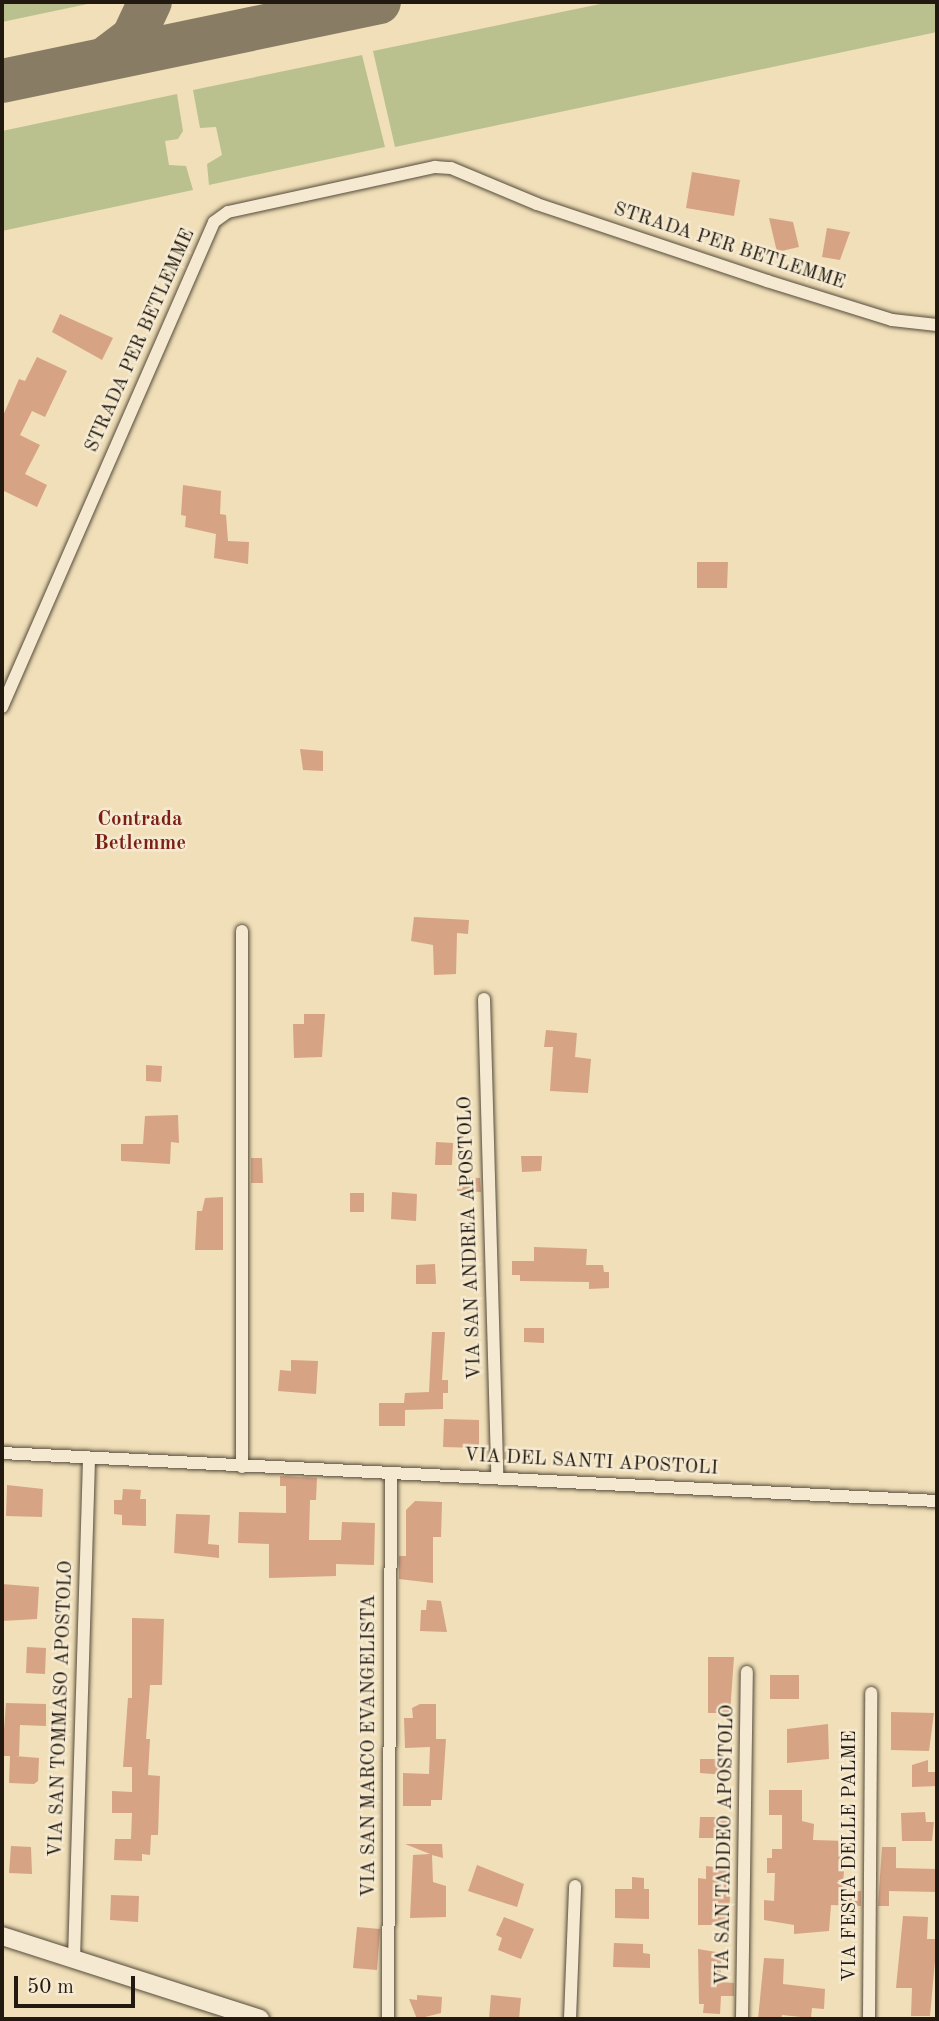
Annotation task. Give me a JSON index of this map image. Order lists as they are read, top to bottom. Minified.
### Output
{"streets":{"street":["STRADA PER BETLEMME","VIA SAN ANDREA APOSTOLO","VIA DEL SANTI APOSTOLI","VIA SAN TOMMASO APOSTOLO","VIA SAN MARCO EVANGELISTA","VIA SAN TADDEO APOSTOLO","VIA FESTA DELLE PALME"]},"crossings":[["VIA SAN ANDREA APOSTOLO","VIA DEL SANTI APOSTOLI"],["VIA DEL SANTI APOSTOLI","VIA SAN TOMMASO APOSTOLO"],["VIA DEL SANTI APOSTOLI","VIA SAN MARCO EVANGELISTA"]],"districts":["Contrada Betlemme"],"scale_bar":"50 m"}
